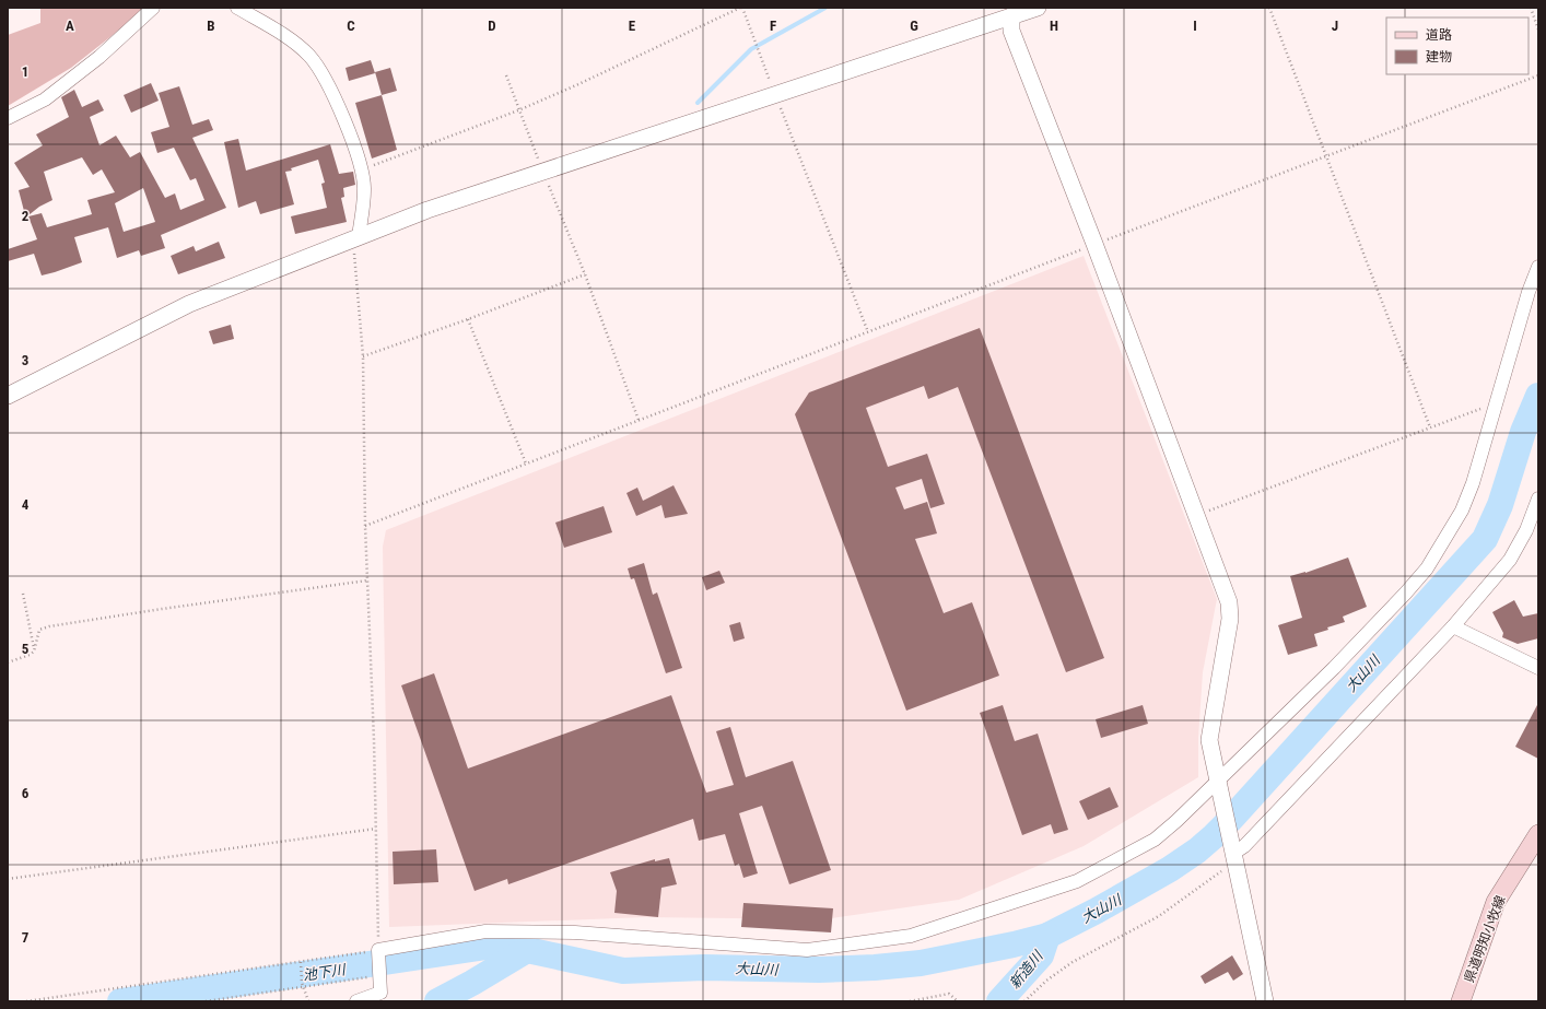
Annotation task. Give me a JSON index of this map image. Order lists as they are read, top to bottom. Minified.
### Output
{"streets":{"main road":["県道明知小牧線"]},"water":["大山川","新造川","池下川"],"legend":["道路","建物"],"grid":{"columns":["A","B","C","D","E","F","G","H","I","J"],"rows":["1","2","3","4","5","6","7"]}}
